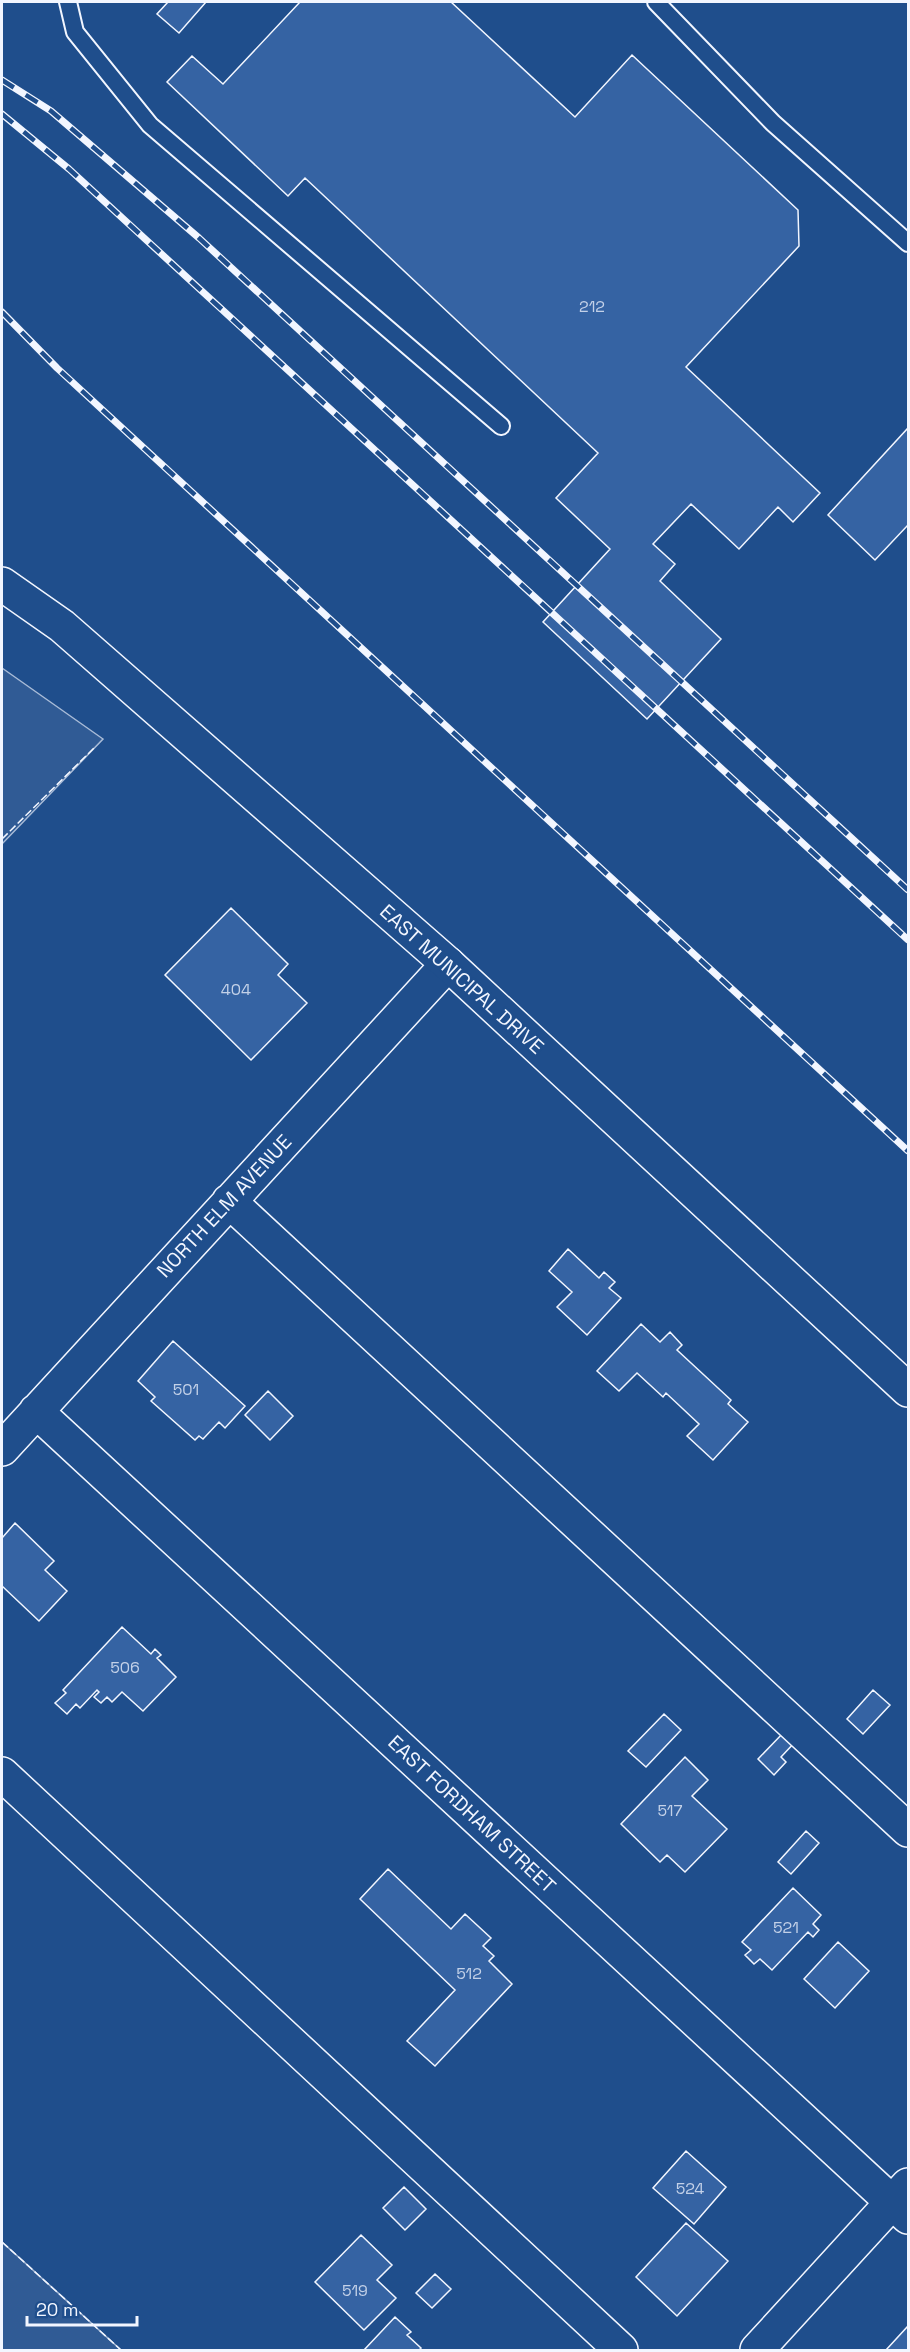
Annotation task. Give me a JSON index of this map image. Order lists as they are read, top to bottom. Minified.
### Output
{"streets":{"street":["EAST MUNICIPAL DRIVE","NORTH ELM AVENUE","EAST FORDHAM STREET"]},"crossings":[["EAST MUNICIPAL DRIVE","NORTH ELM AVENUE"],["NORTH ELM AVENUE","EAST FORDHAM STREET"]],"house_numbers":["212","404","501","506","517","521","512","524","519"],"scale_bar":"20 m"}
